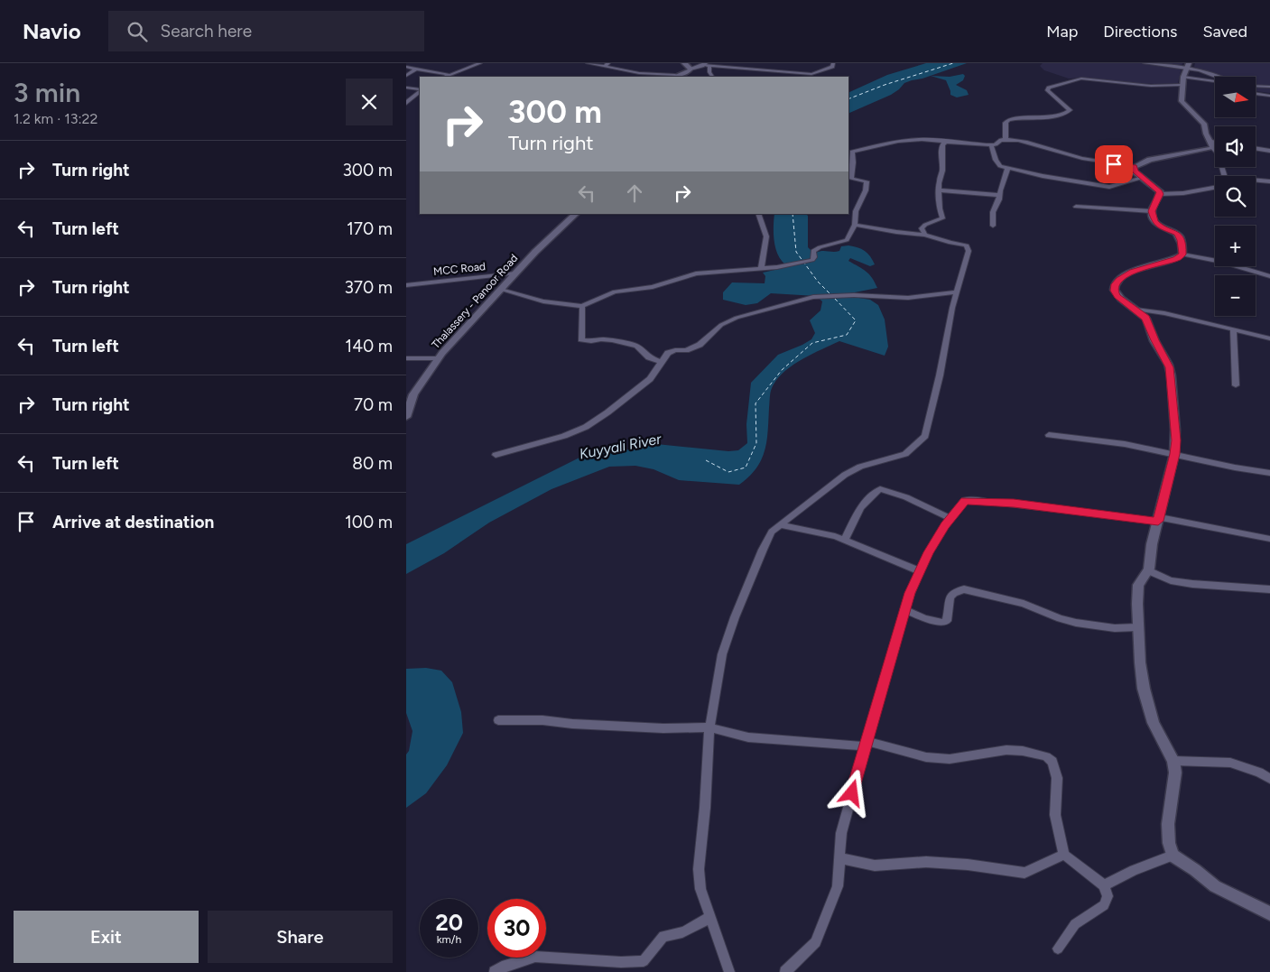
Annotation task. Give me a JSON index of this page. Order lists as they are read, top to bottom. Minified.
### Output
{"streets":{"main road":["Thalassery - Panoor Road"],"street":["MCC Road"]},"crossings":[["MCC Road","Thalassery - Panoor Road"]],"water":["Kuyyali River"],"north":"right","page":{"header":"Navio","search":"Search here","nav":["Map","Directions","Saved"],"heading":["3 min","1.2 km · 13:22"],"map_buttons":["+","−"],"turn":["300 m","Turn right"],"list":[{"name":"Turn right","value":"300 m"},{"name":"Turn left","value":"170 m"},{"name":"Turn right","value":"370 m"},{"name":"Turn left","value":"140 m"},{"name":"Turn right","value":"70 m"},{"name":"Turn left","value":"80 m"},{"name":"Arrive at destination","value":"100 m"}],"speed":"20 km/h","limit":"30","buttons":["Exit","Share"]}}
